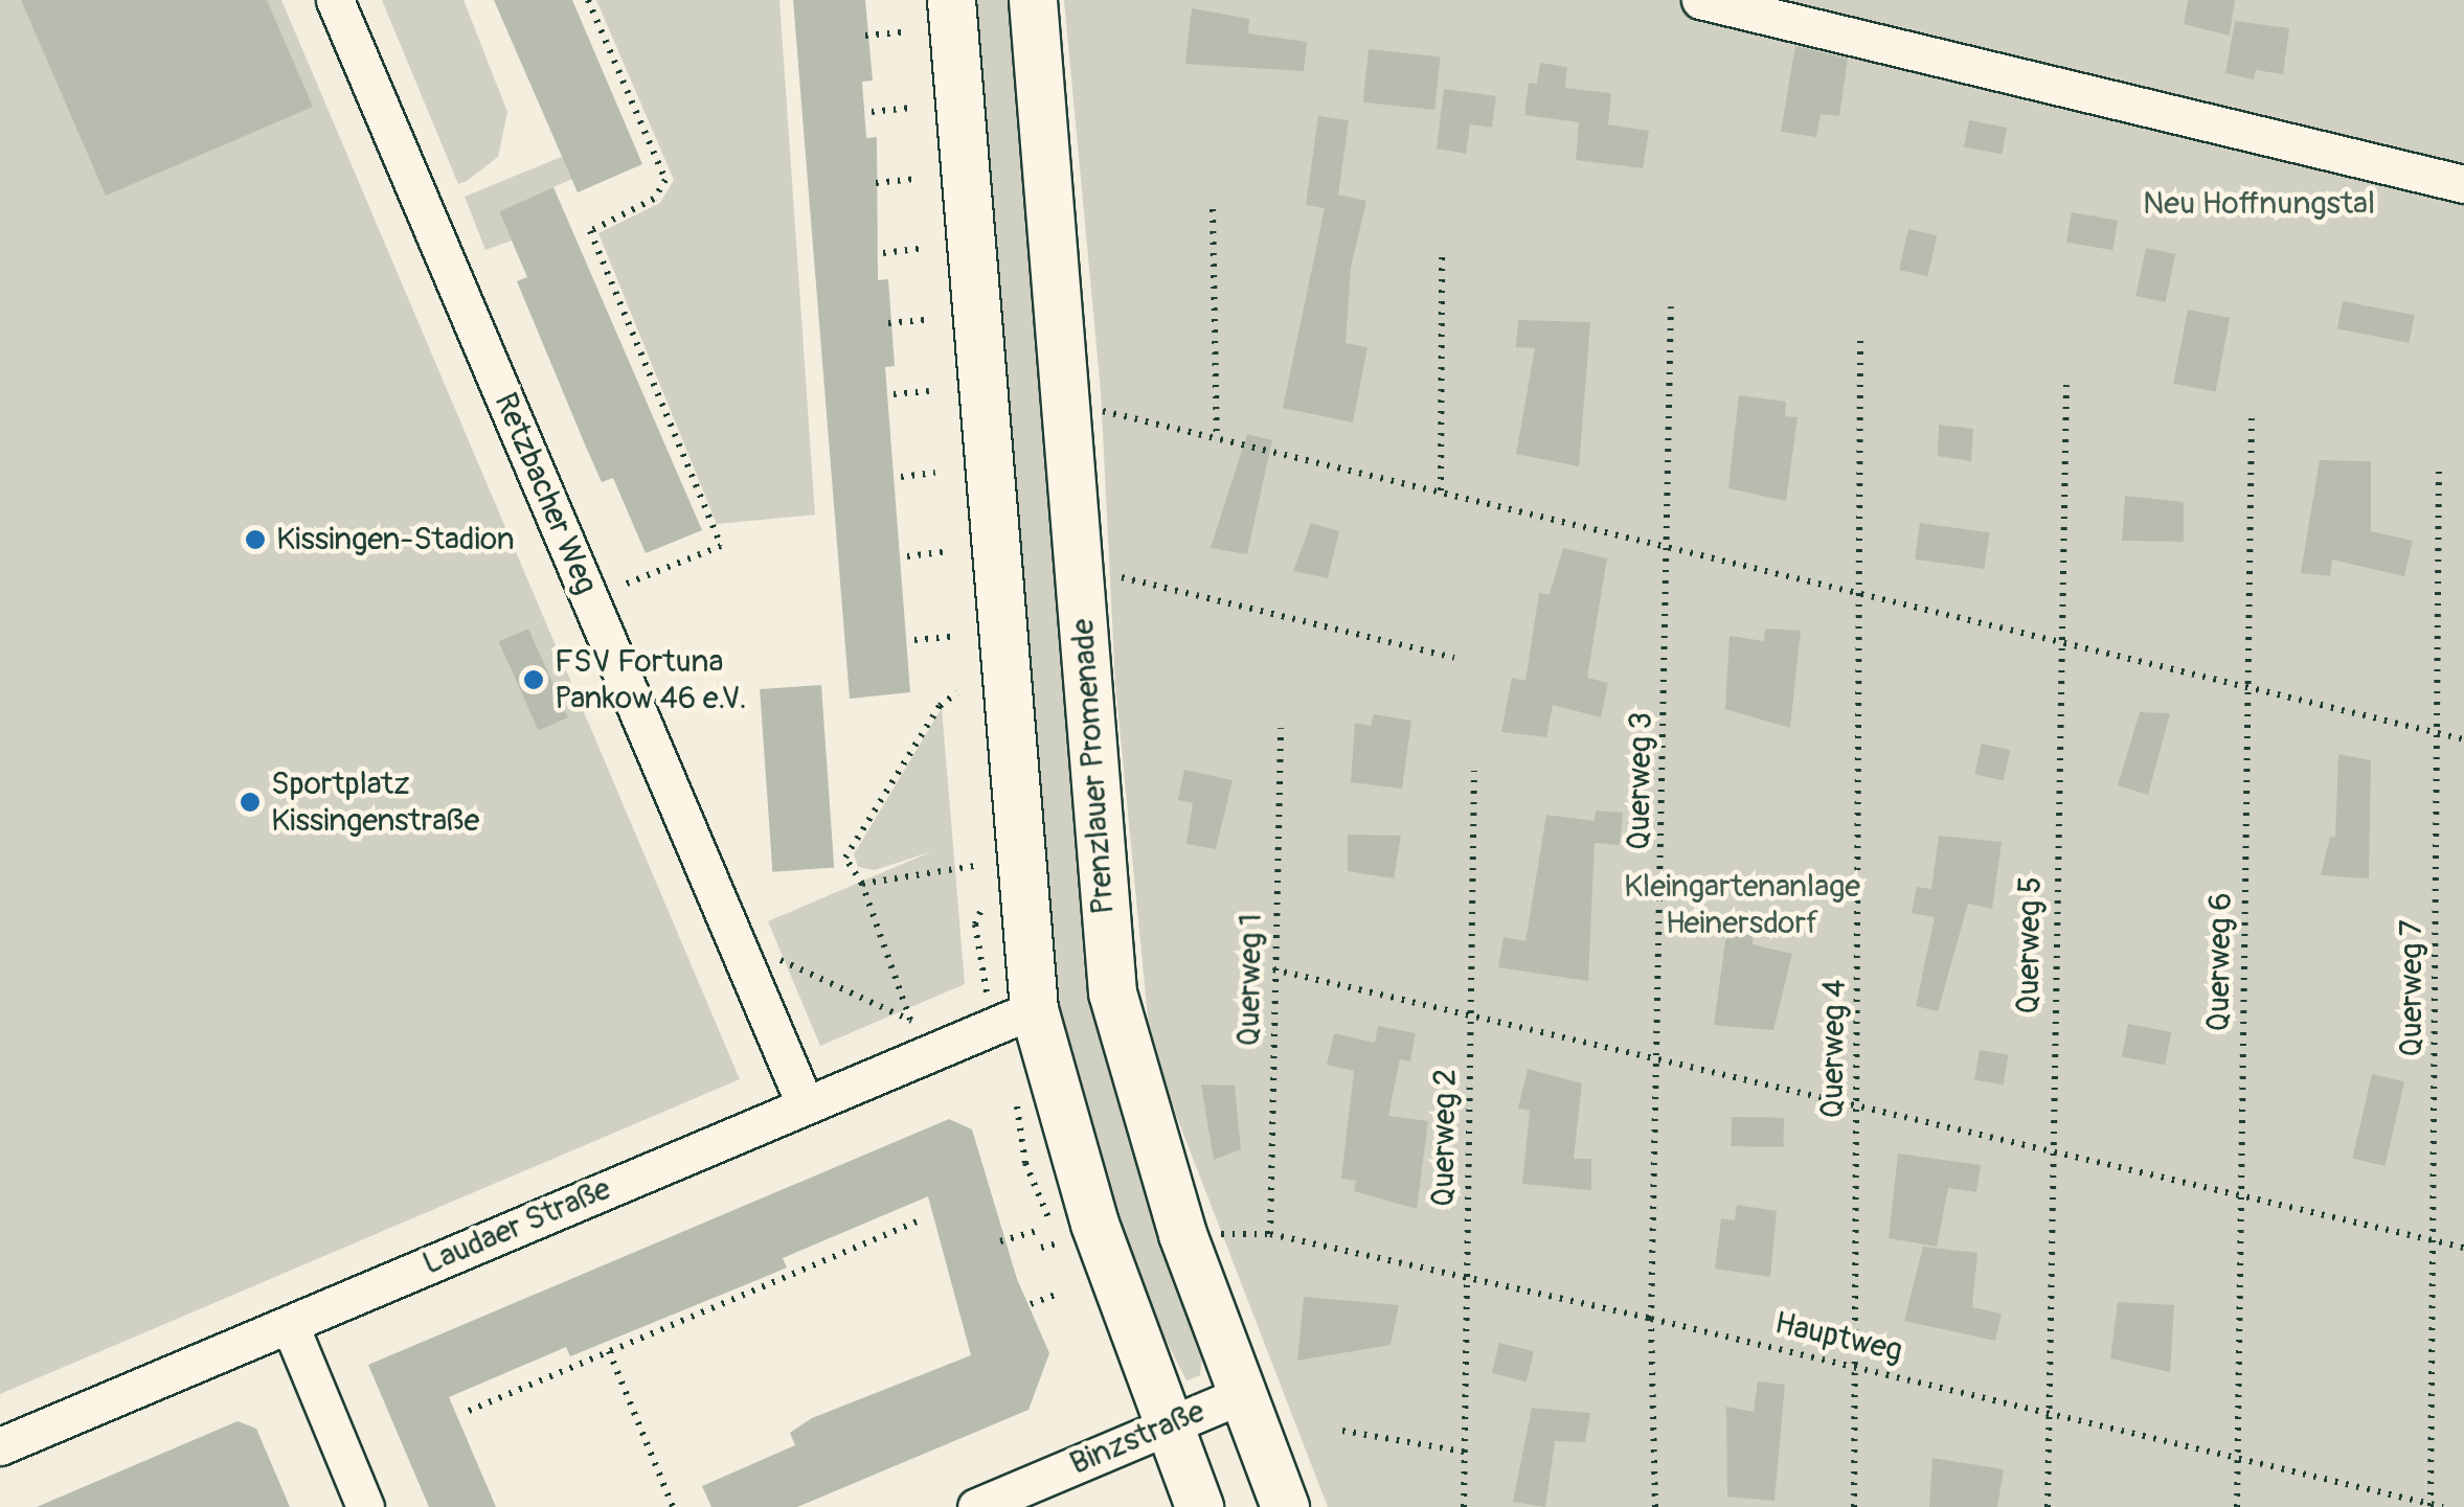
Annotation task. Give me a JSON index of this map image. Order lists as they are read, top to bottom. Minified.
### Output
{"streets":{"main road":["Prenzlauer Promenade"],"street":["Retzbacher Weg","Laudaer Straße","Binzstraße"],"path":["Querweg 3","Querweg 5","Querweg 6","Querweg 1","Querweg 7","Querweg 4","Querweg 2","Hauptweg"]},"crossings":[["Retzbacher Weg","Laudaer Straße"],["Prenzlauer Promenade","Binzstraße"],["Querweg 3","Hauptweg"],["Querweg 5","Hauptweg"],["Querweg 6","Hauptweg"],["Querweg 1","Hauptweg"],["Querweg 7","Hauptweg"],["Querweg 4","Hauptweg"],["Querweg 2","Hauptweg"]],"parks":["Neu Hoffnungstal","Kleingartenanlage Heinersdorf"],"places":["Kissingen-Stadion","FSV Fortuna Pankow 46 e.V.","Sportplatz Kissingenstraße"]}
